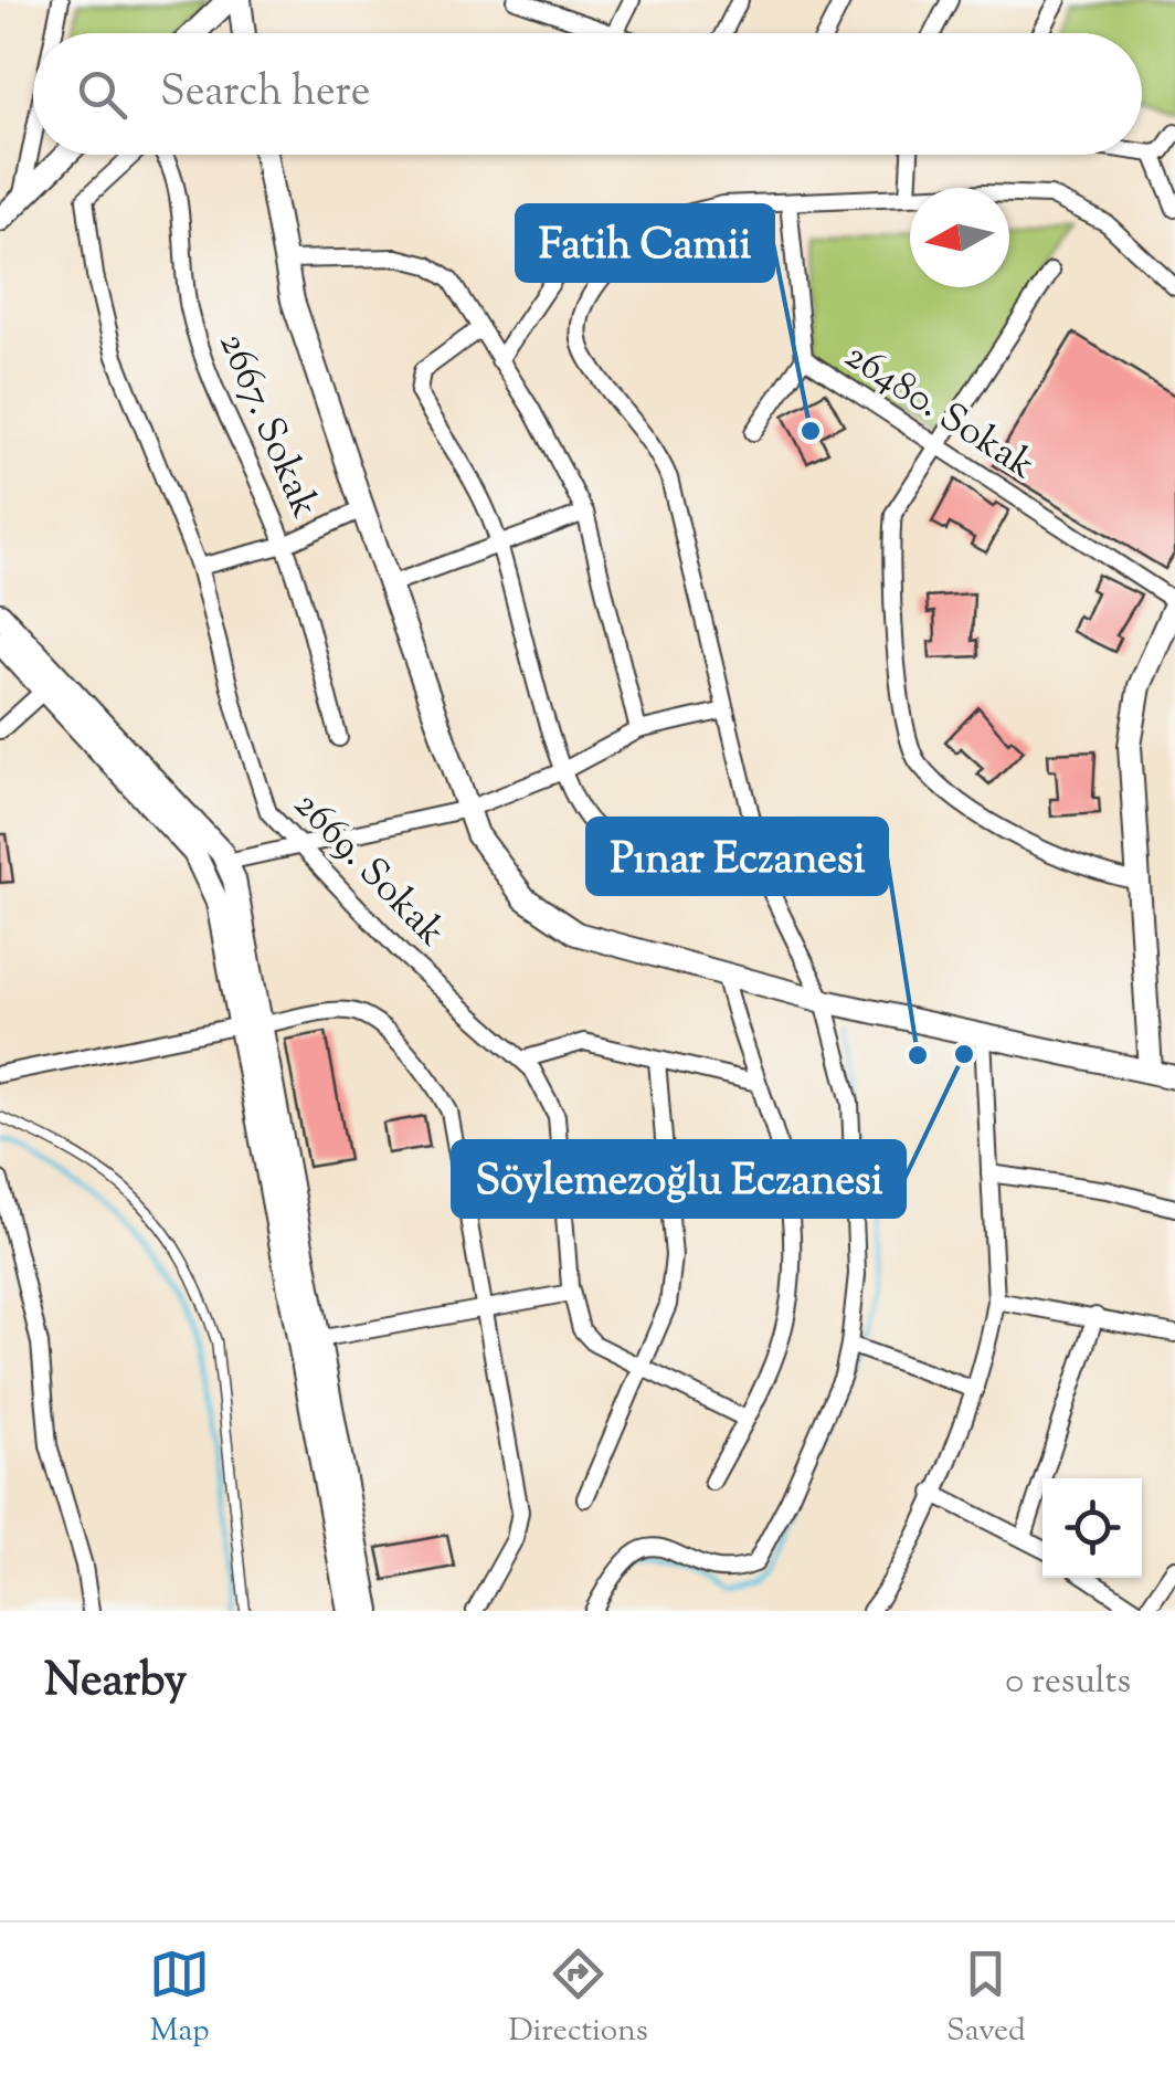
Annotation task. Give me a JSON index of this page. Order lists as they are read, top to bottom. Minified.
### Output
{"streets":{"street":["26480. Sokak","2667. Sokak","2669. Sokak"]},"places":["Fatih Camii","Söylemezoğlu Eczanesi","Pınar Eczanesi"],"north":"left","page":{"search":"Search here","heading":["Nearby","0 results"],"nav":["Map","Directions","Saved"]}}
